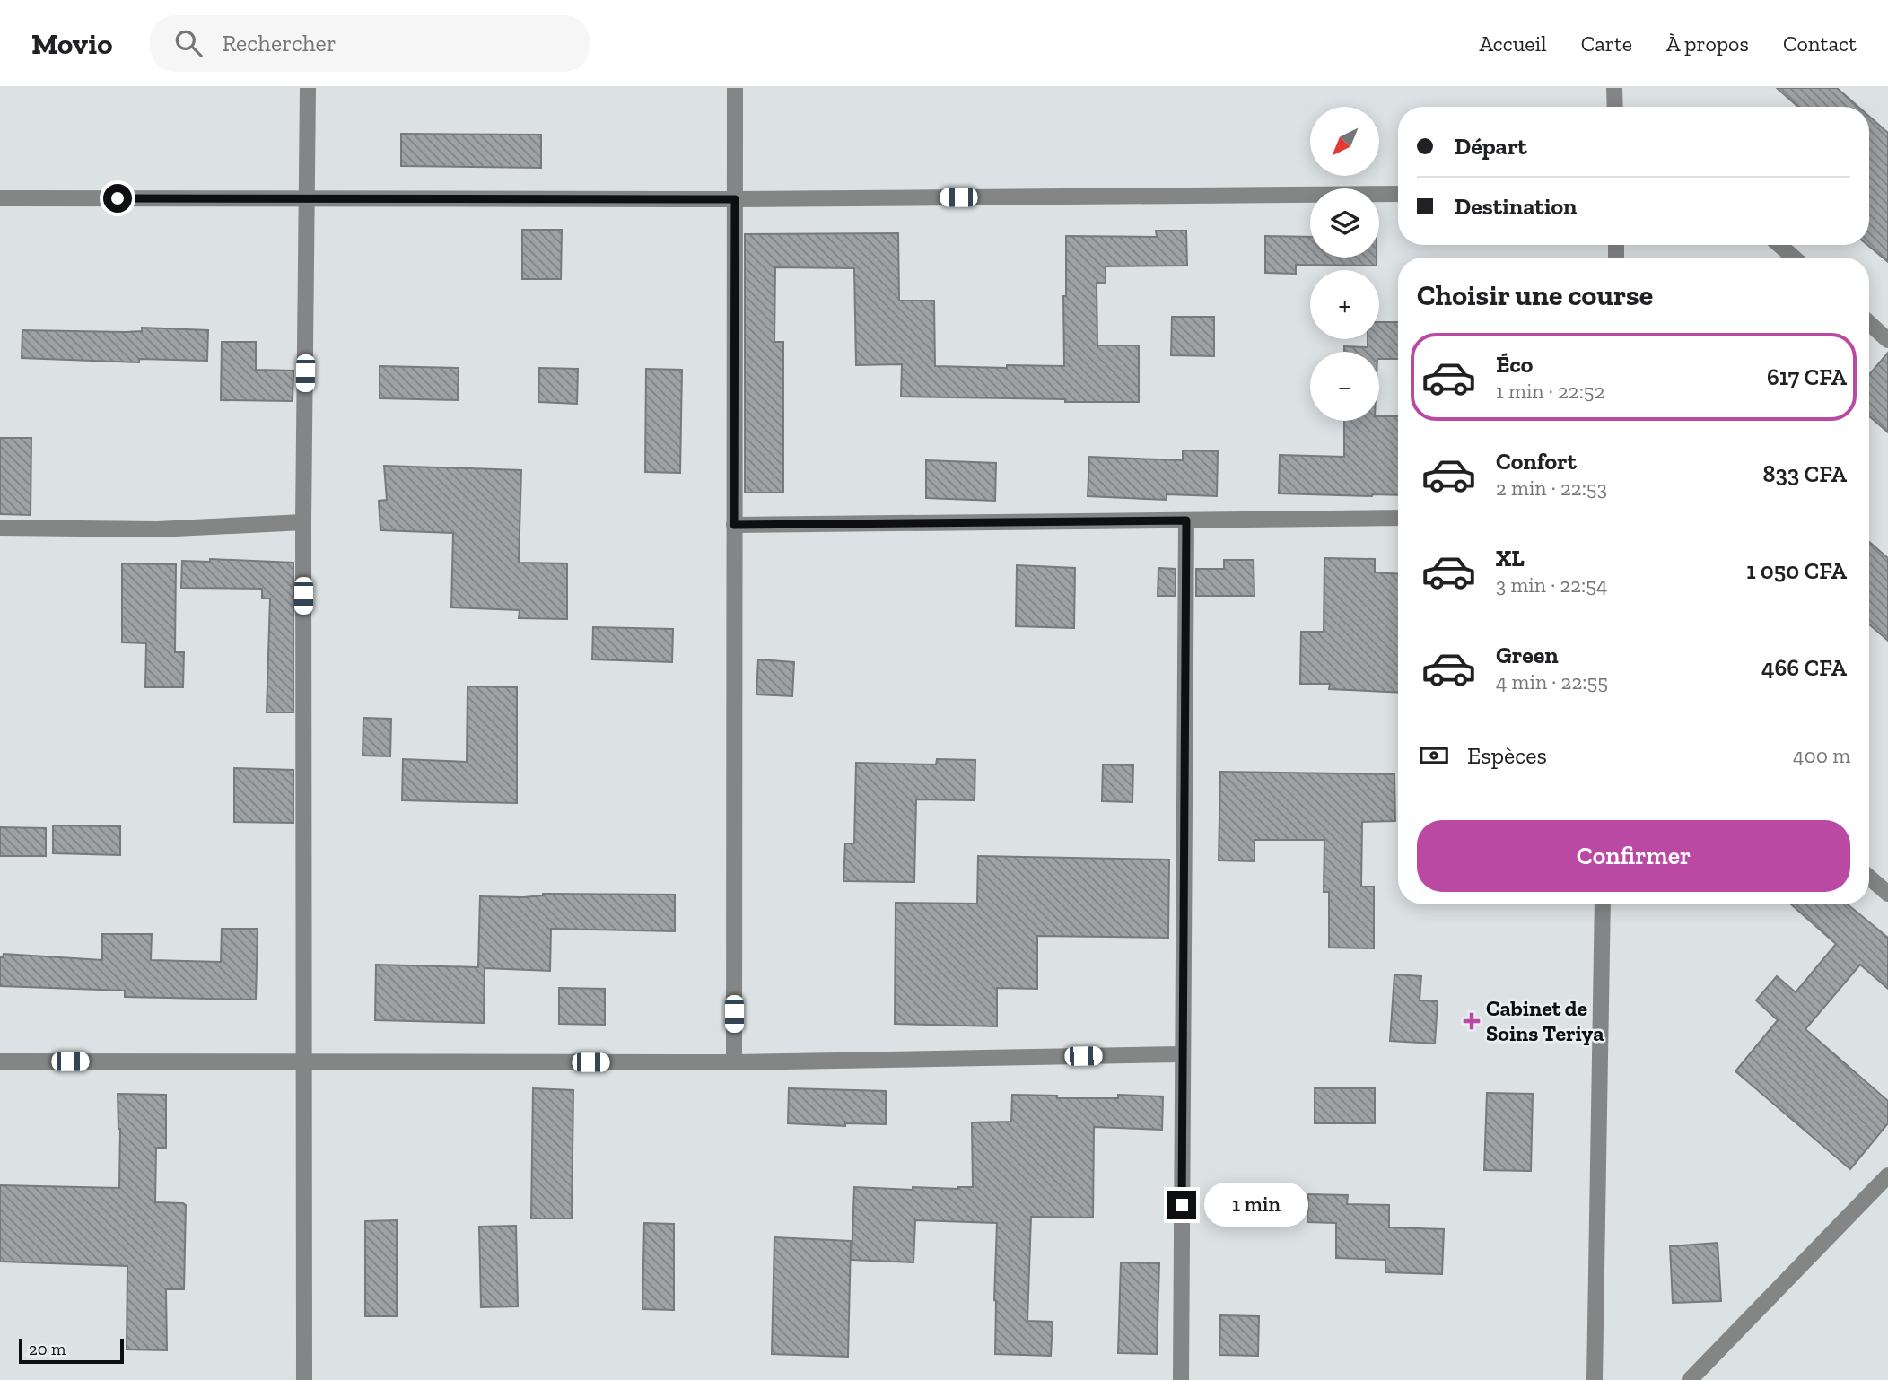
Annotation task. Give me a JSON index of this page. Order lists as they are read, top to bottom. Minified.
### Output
{"places":{"health":["Cabinet de Soins Teriya"]},"scale_bar":"20 m","north":"bottom left","page":{"header":"Movio","search":"Rechercher","nav":["Accueil","Carte","À propos","Contact"],"map_buttons":["+","−"],"banner":["Départ","Destination"],"heading":"Choisir une course","list":[{"name":"Éco","note":"1 min · 22:52","value":"617 CFA"},{"name":"Confort","note":"2 min · 22:53","value":"833 CFA"},{"name":"XL","note":"3 min · 22:54","value":"1 050 CFA"},{"name":"Green","note":"4 min · 22:55","value":"466 CFA"}],"pay":["Espèces","400 m"],"buttons":"Confirmer","bubble":"1 min","scale":"20 m"}}
